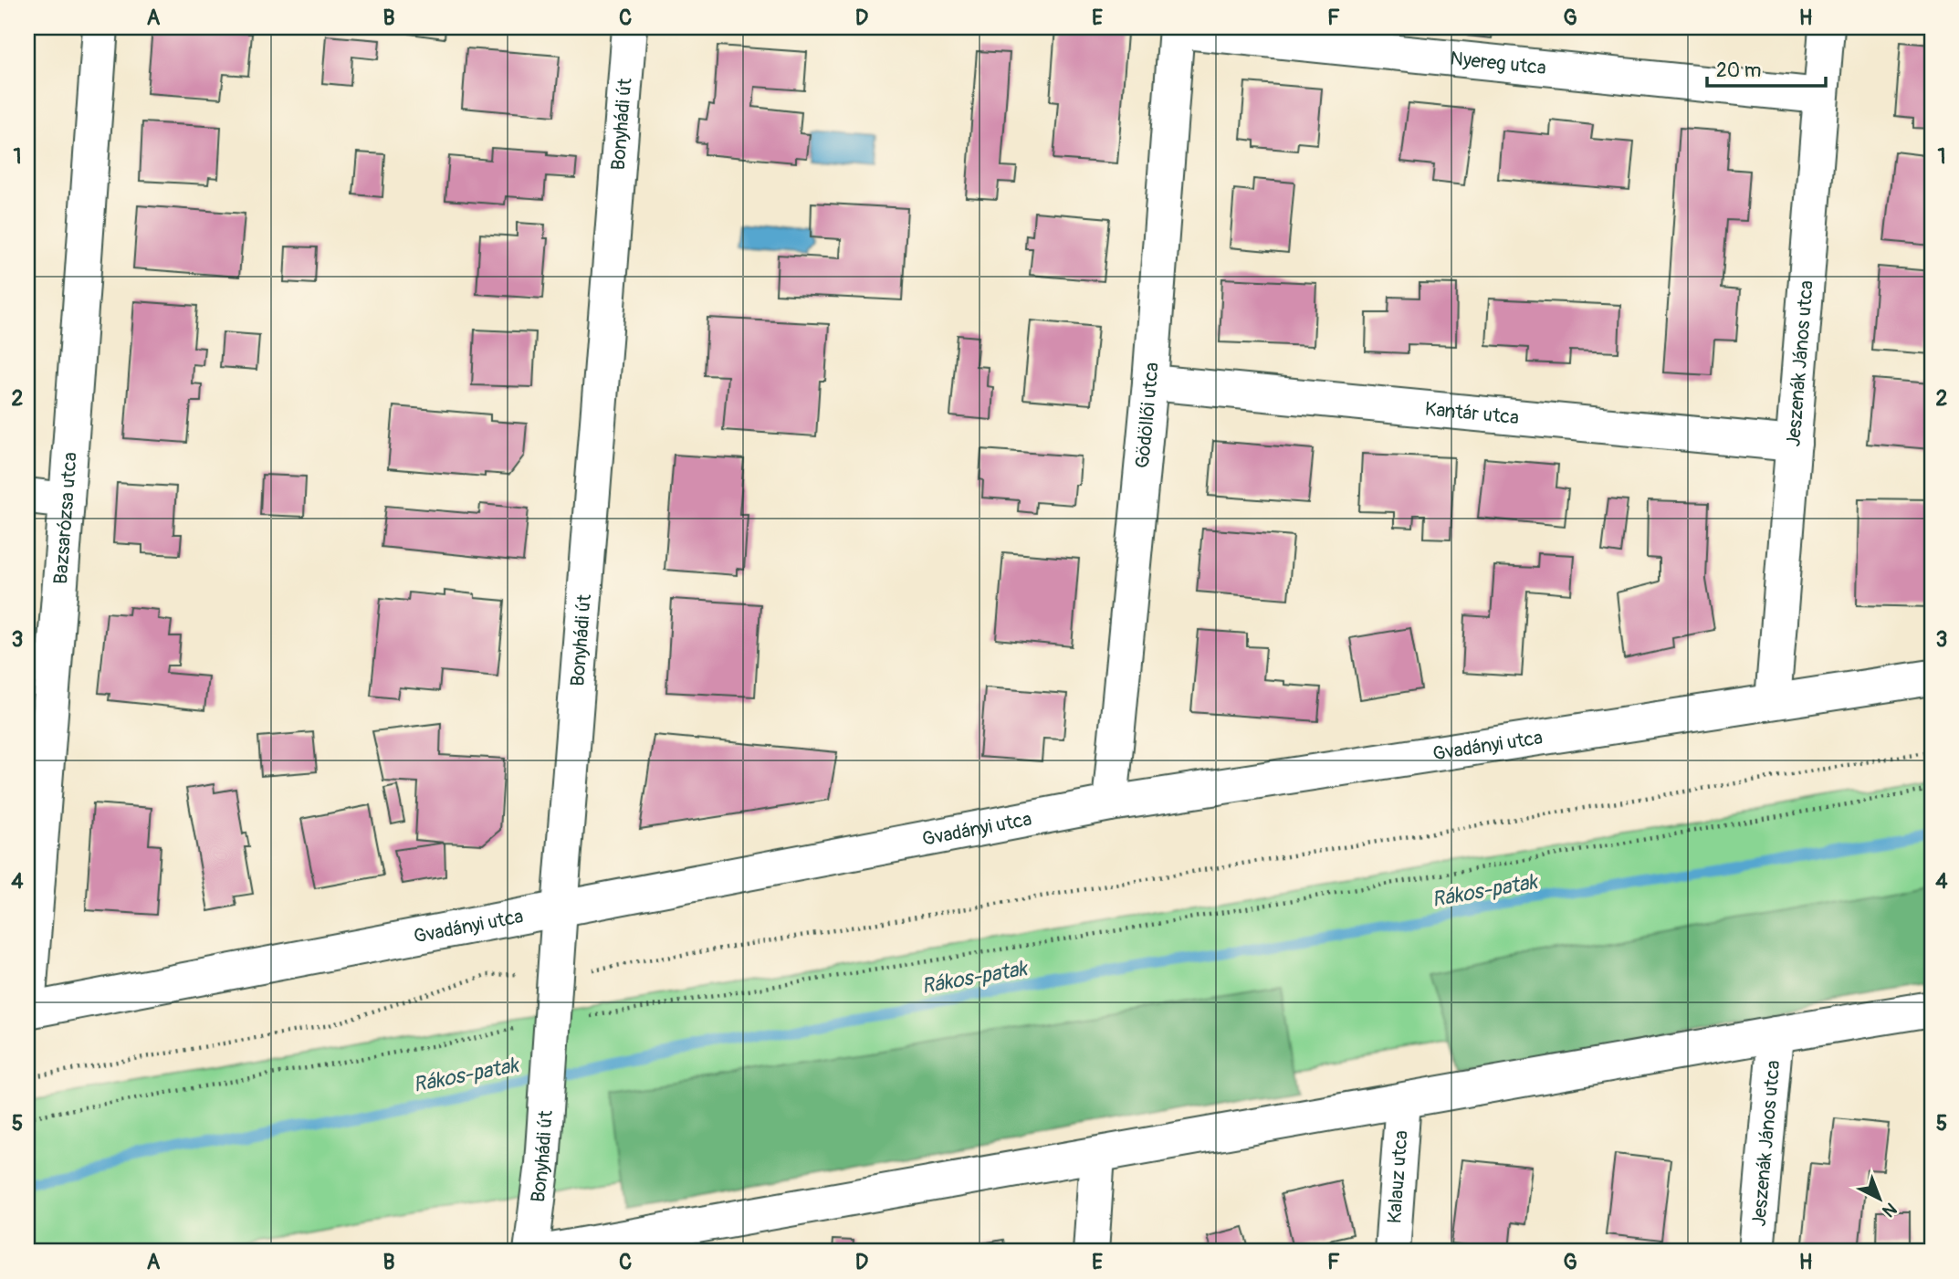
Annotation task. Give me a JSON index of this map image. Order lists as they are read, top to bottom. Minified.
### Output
{"streets":{"street":["Nyereg utca","Bonyhádi út","Jeszenák János utca","Kantár utca","Gödöllői utca","Bazsarózsa utca","Gvadányi utca","Kalauz utca"]},"crossings":[["Nyereg utca","Jeszenák János utca"],["Nyereg utca","Gödöllői utca"],["Bonyhádi út","Gvadányi utca"],["Jeszenák János utca","Kantár utca"],["Jeszenák János utca","Gvadányi utca"],["Kantár utca","Gödöllői utca"],["Gödöllői utca","Gvadányi utca"],["Bazsarózsa utca","Gvadányi utca"]],"water":["Rákos-patak"],"scale_bar":"20 m","north":"bottom right","grid":{"columns":["A","B","C","D","E","F","G","H"],"rows":["1","2","3","4","5"]}}
